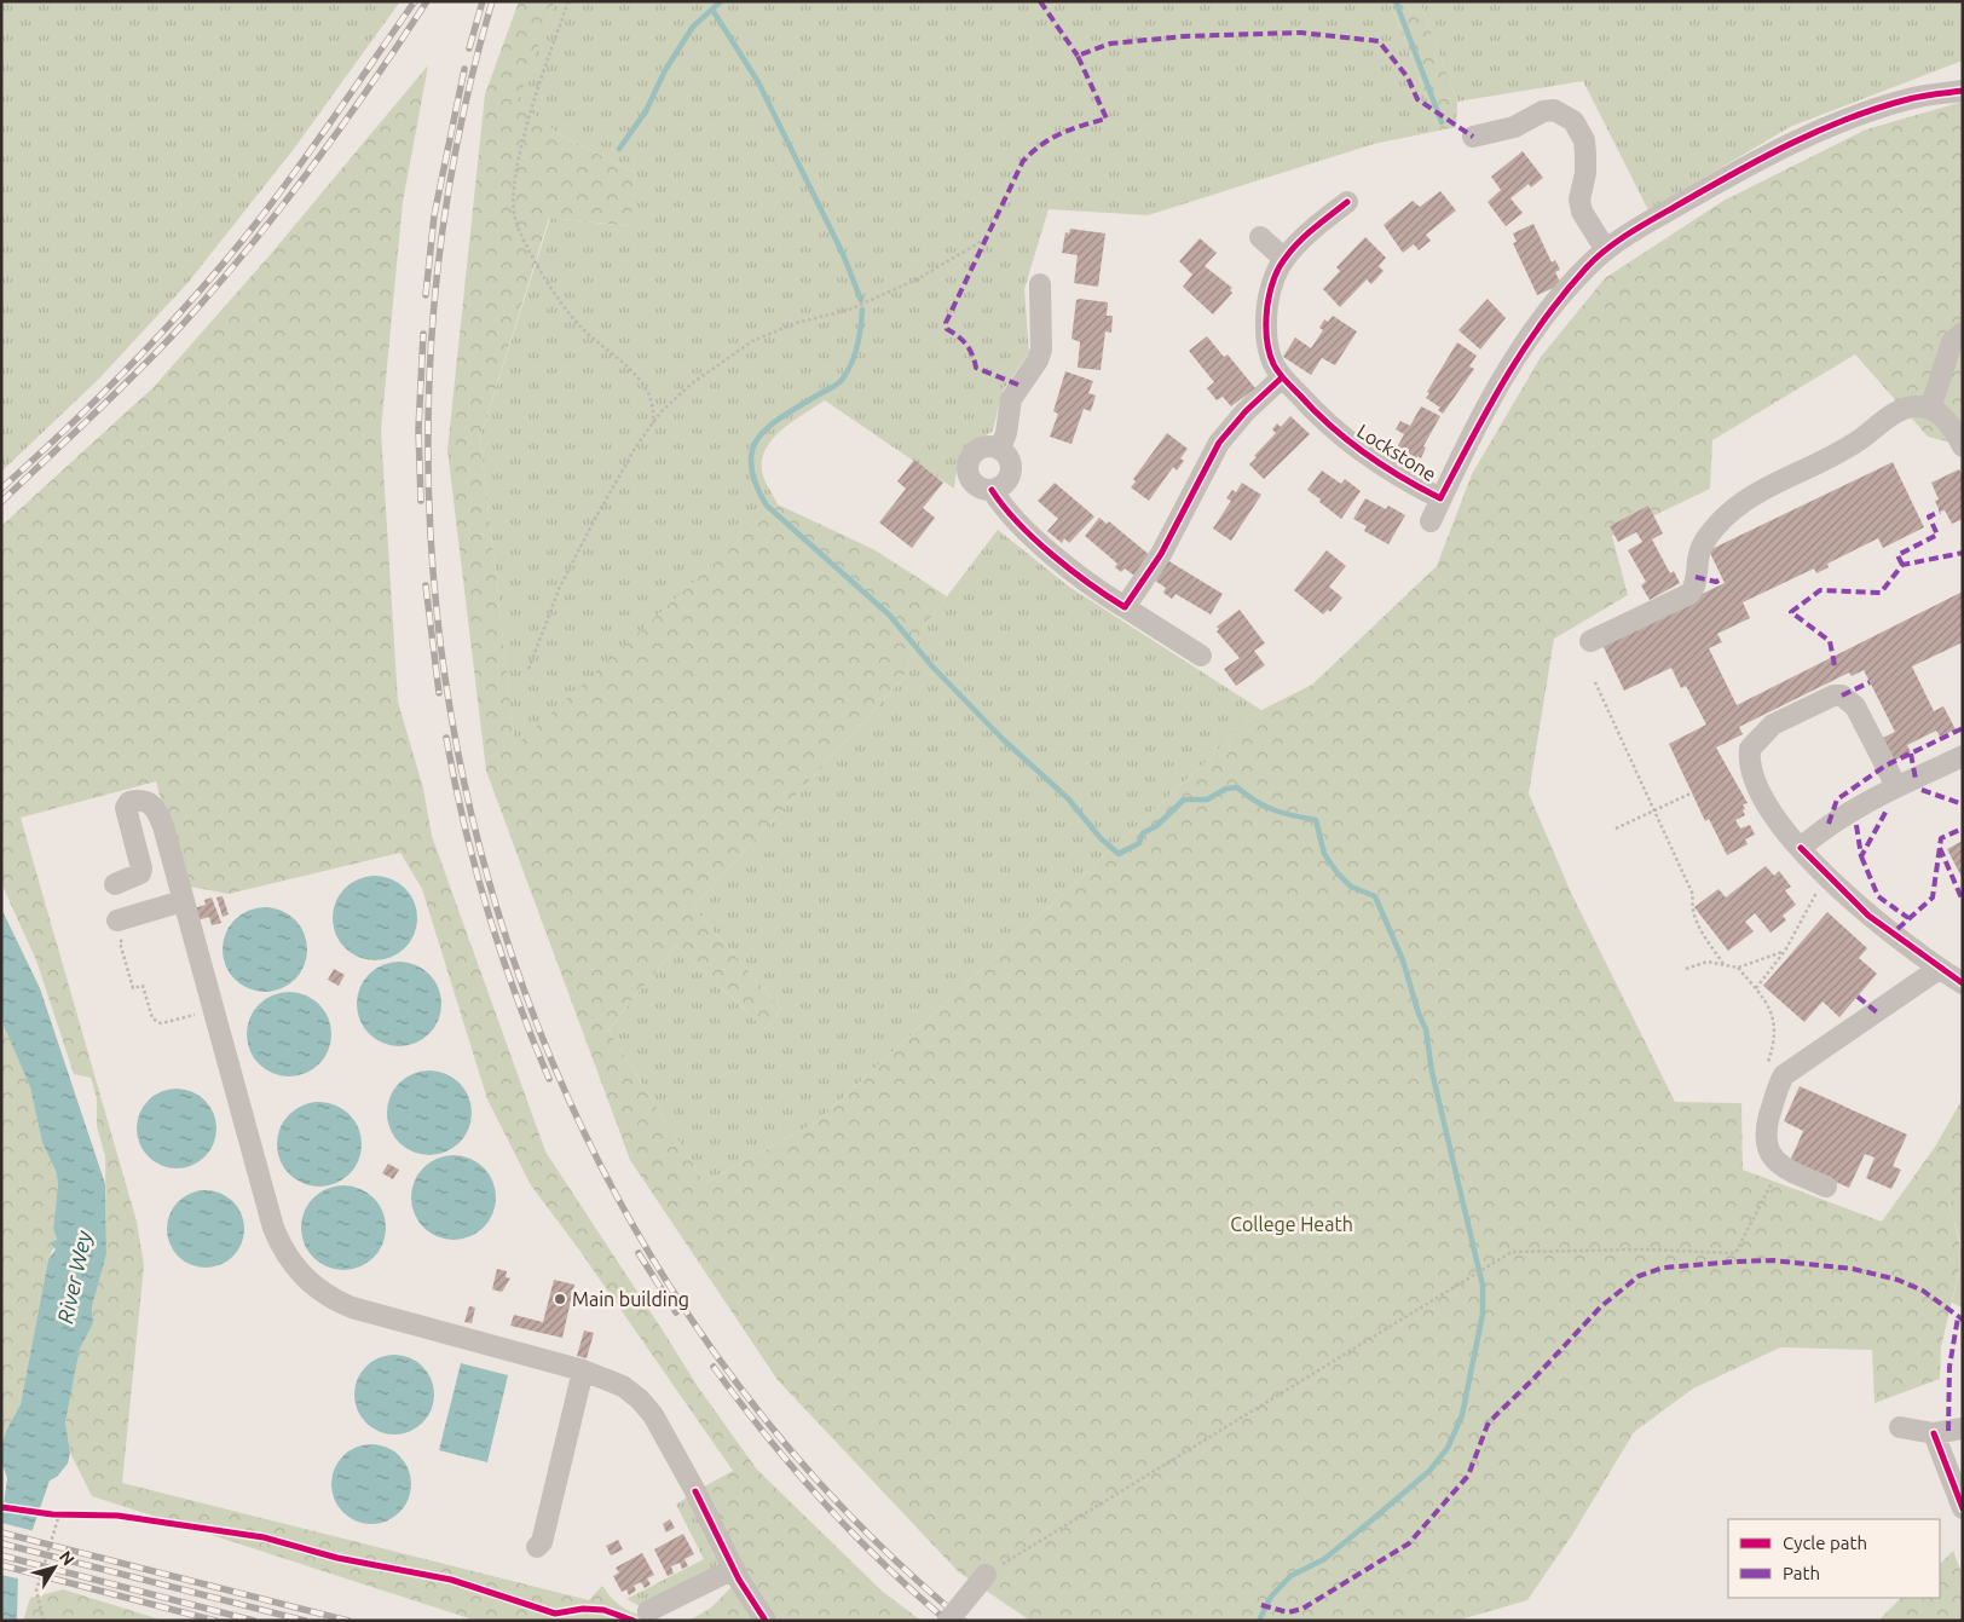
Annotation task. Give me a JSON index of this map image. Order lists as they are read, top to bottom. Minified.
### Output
{"streets":{"street":["Lockstone"]},"water":["River Wey"],"parks":["College Heath"],"places":["Main building"],"legend":["Cycle path","Path"],"north":"top right"}
